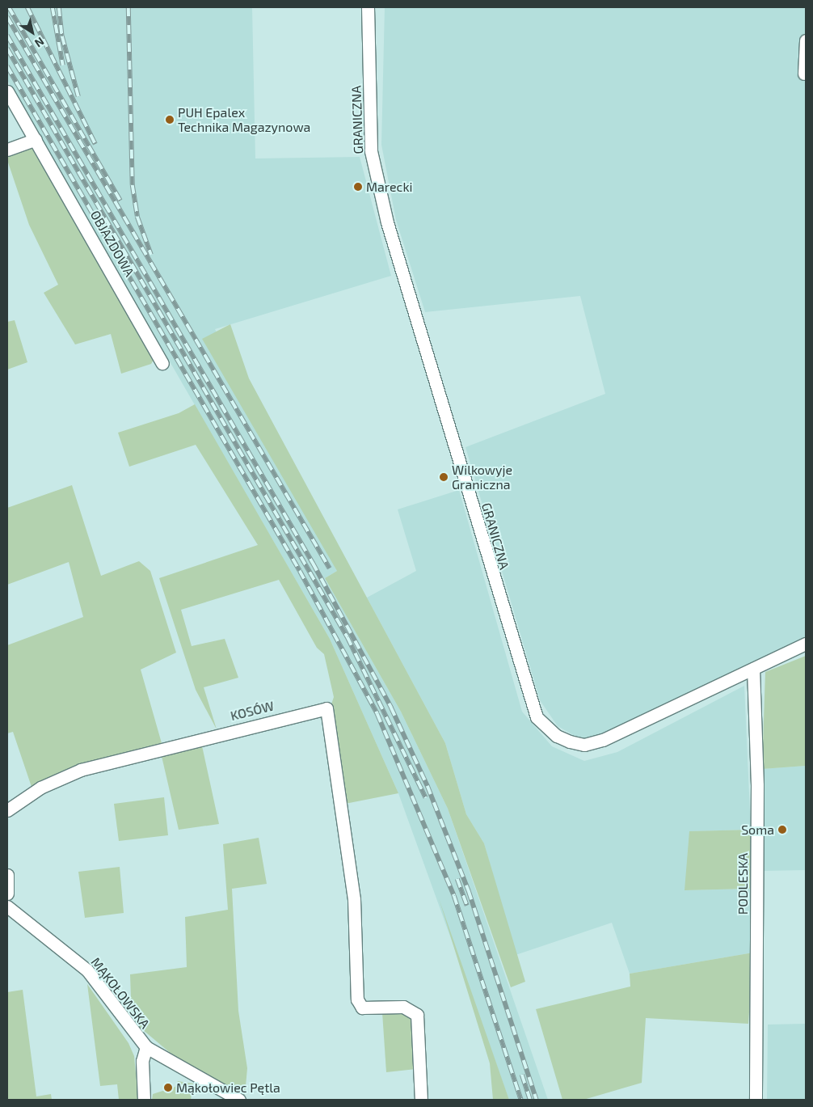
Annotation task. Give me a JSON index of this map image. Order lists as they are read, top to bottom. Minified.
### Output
{"streets":{"street":["GRANICZNA","OBJAZDOWA","KOSÓW","PODLESKA","MĄKOŁOWSKA"]},"crossings":[["GRANICZNA","PODLESKA"]],"places":["PUH Epalex Technika Magazynowa","Marecki","Wilkowyje Graniczna","Soma","Mąkołowiec Pętla"],"north":"bottom right"}
